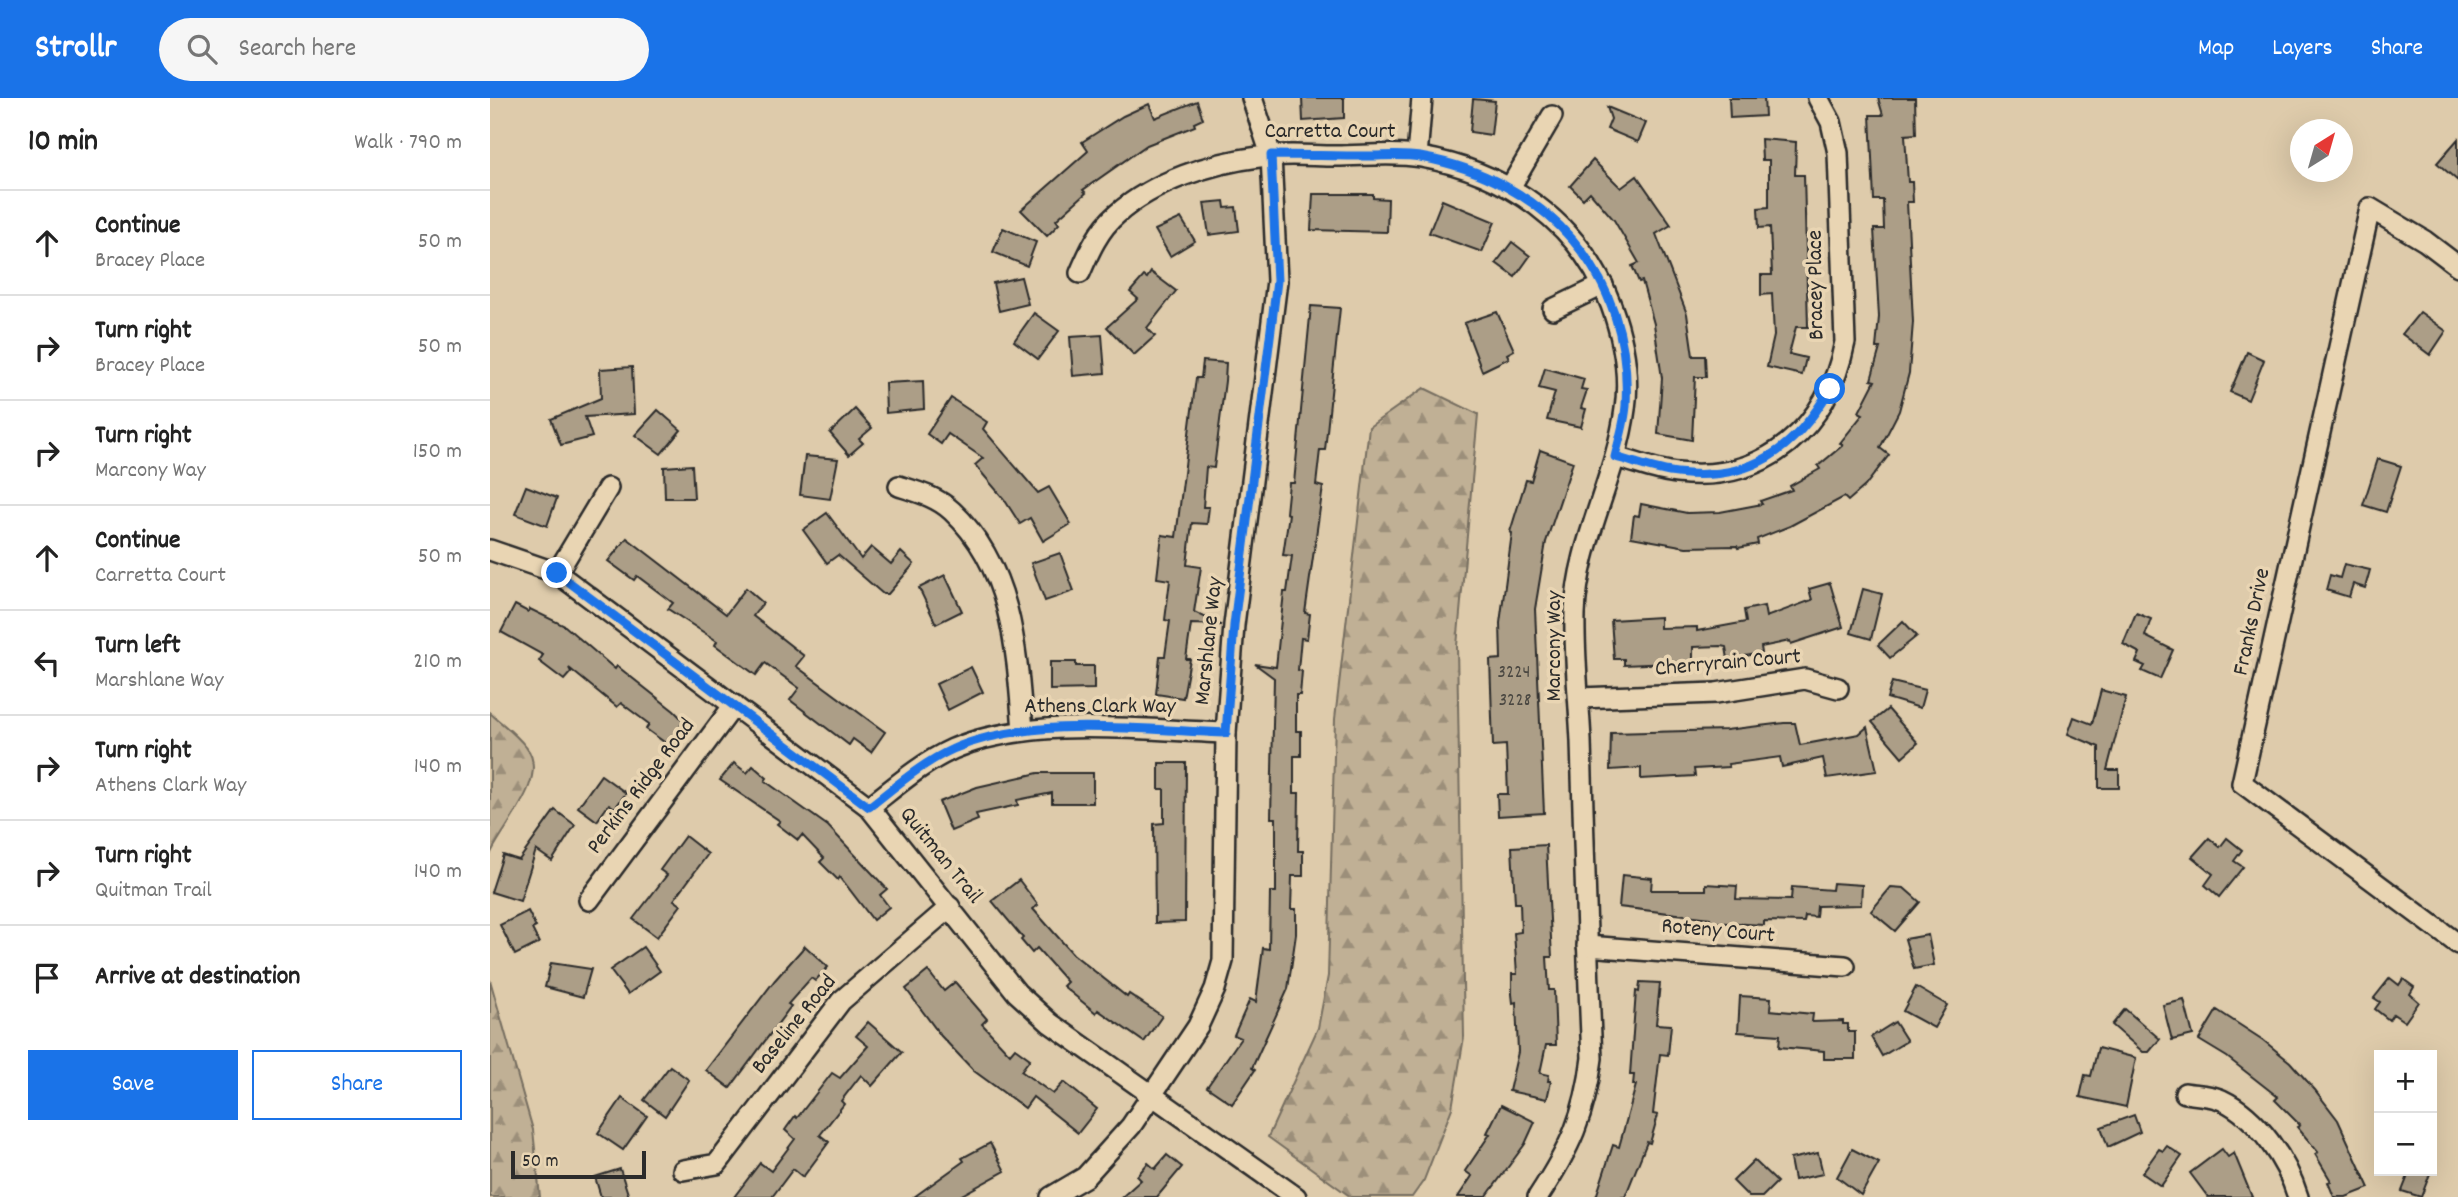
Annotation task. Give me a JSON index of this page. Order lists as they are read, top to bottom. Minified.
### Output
{"streets":{"street":["Carretta Court","Bracey Place","Franks Drive","Marshlane Way","Marcony Way","Cherryrain Court","Athens Clark Way","Perkins Ridge Road","Quitman Trail","Roteny Court","Baseline Road"]},"crossings":[["Carretta Court","Marshlane Way"],["Carretta Court","Marcony Way"],["Bracey Place","Marcony Way"],["Marshlane Way","Athens Clark Way"],["Marshlane Way","Quitman Trail"],["Marcony Way","Cherryrain Court"],["Marcony Way","Roteny Court"],["Athens Clark Way","Quitman Trail"],["Perkins Ridge Road","Quitman Trail"],["Quitman Trail","Baseline Road"]],"house_numbers":["3224","3228"],"scale_bar":"50 m","north":"top right","page":{"header":"Strollr","search":"Search here","nav":["Map","Layers","Share"],"heading":["10 min","Walk · 790 m"],"list":[["Continue","Bracey Place","50 m"],["Turn right","Bracey Place","50 m"],["Turn right","Marcony Way","150 m"],["Continue","Carretta Court","50 m"],["Turn left","Marshlane Way","210 m"],["Turn right","Athens Clark Way","140 m"],["Turn right","Quitman Trail","140 m"],"Arrive at destination"],"buttons":["Save","Share"],"map_buttons":["+","−"],"scale":"50 m"}}
